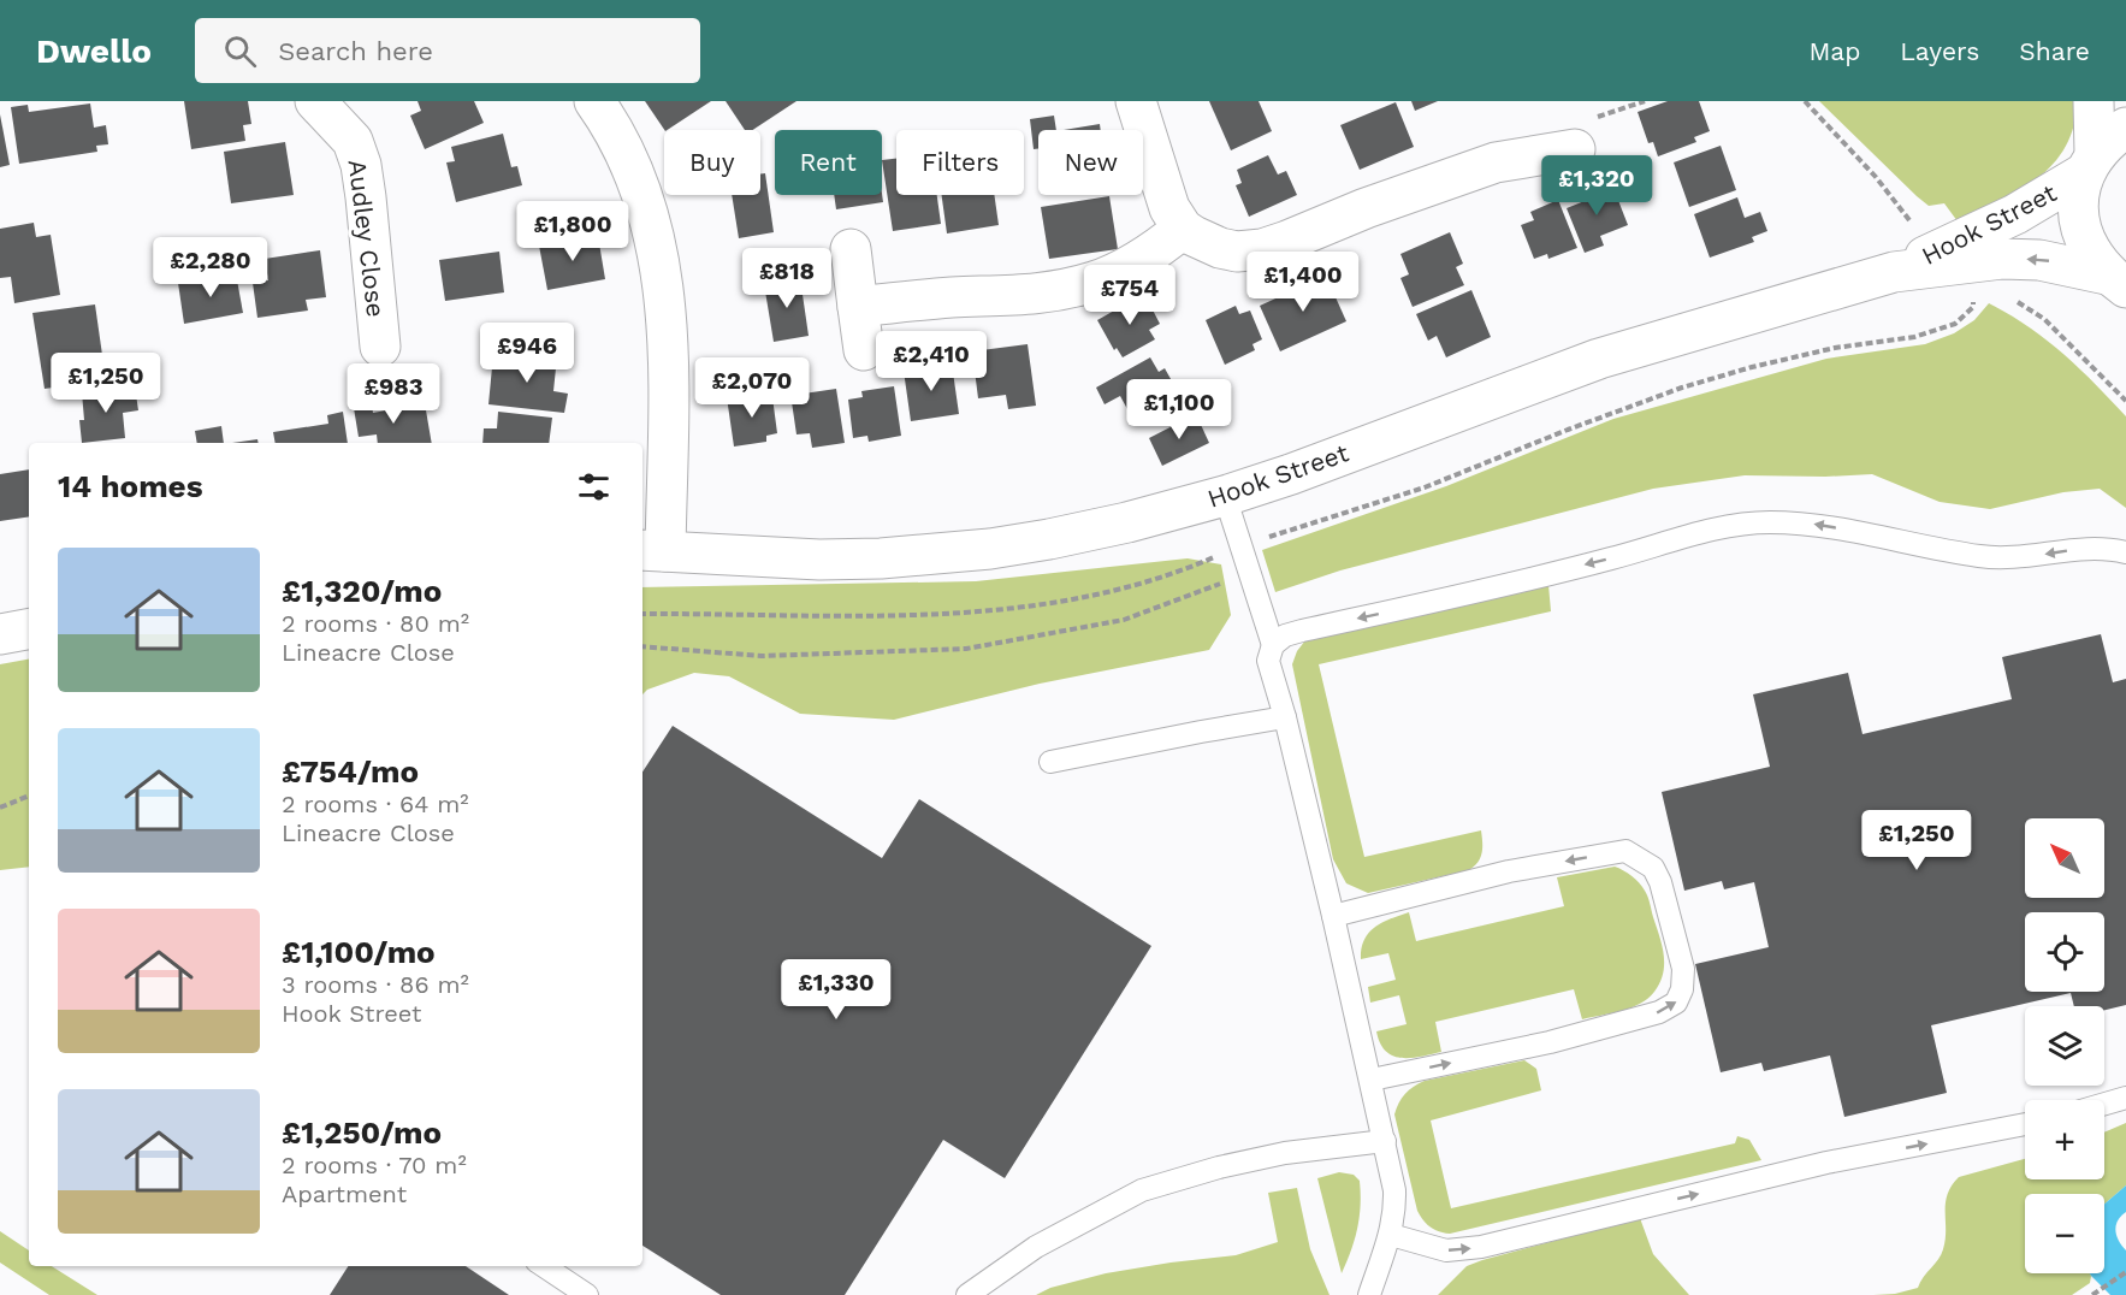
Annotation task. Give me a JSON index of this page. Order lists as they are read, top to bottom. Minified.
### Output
{"streets":{"street":["Hook Street","Audley Close"]},"north":"top left","page":{"header":"Dwello","search":"Search here","nav":["Map","Layers","Share"],"chip":["Buy","Rent","Filters","New"],"price":["£1,320","£1,800","£2,280","£818","£1,400","£754","£946","£2,410","£1,250","£2,070","£983","£1,100","£1,250","£1,330"],"heading":"14 homes","list":[{"name":"£1,320/mo","note":"2 rooms · 80 m² · Lineacre Close"},{"name":"£754/mo","note":"2 rooms · 64 m² · Lineacre Close"},{"name":"£1,100/mo","note":"3 rooms · 86 m² · Hook Street"},{"name":"£1,250/mo","note":"2 rooms · 70 m² · Apartment"}],"map_buttons":["+","−"]}}
